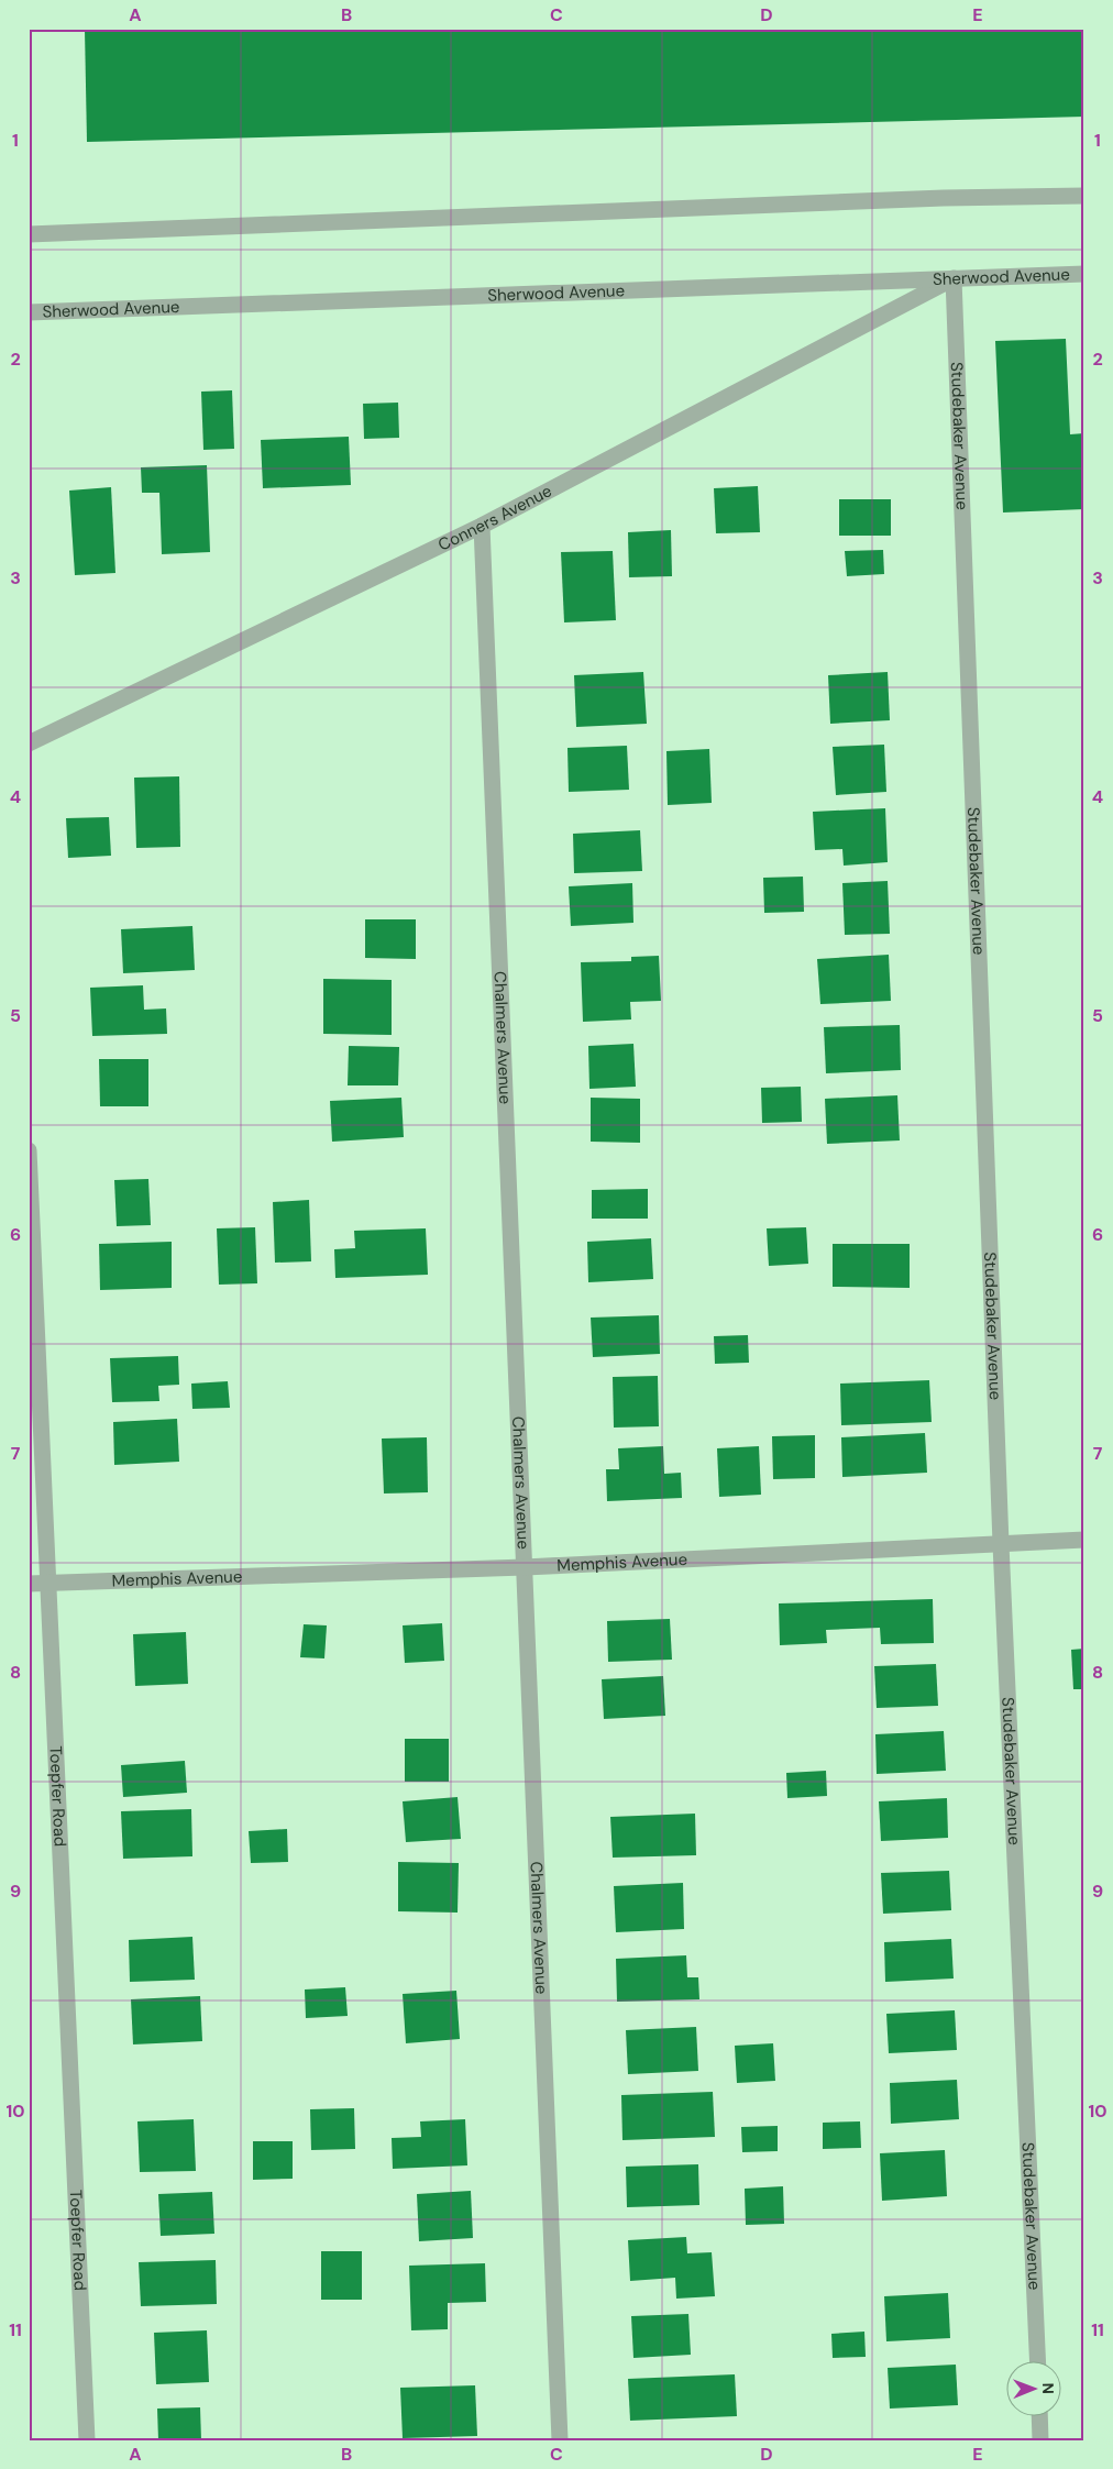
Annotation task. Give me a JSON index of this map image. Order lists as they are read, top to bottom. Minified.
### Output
{"streets":{"street":["Sherwood Avenue","Studebaker Avenue","Conners Avenue","Chalmers Avenue","Memphis Avenue","Toepfer Road"]},"crossings":[["Sherwood Avenue","Studebaker Avenue"],["Sherwood Avenue","Conners Avenue"],["Studebaker Avenue","Conners Avenue"],["Studebaker Avenue","Memphis Avenue"],["Conners Avenue","Chalmers Avenue"],["Chalmers Avenue","Memphis Avenue"],["Memphis Avenue","Toepfer Road"]],"north":"right","grid":{"columns":["A","B","C","D","E"],"rows":["1","2","3","4","5","6","7","8","9","10","11"]}}
